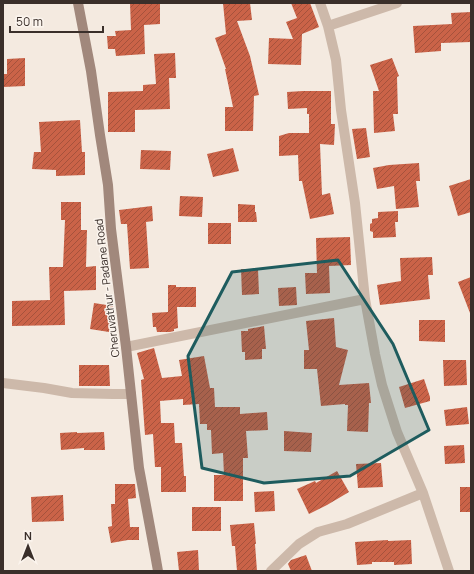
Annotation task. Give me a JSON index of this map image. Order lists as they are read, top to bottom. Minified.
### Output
{"streets":{"main road":["Cheruvathur - Padane Road"]},"scale_bar":"50 m","north":"top"}
